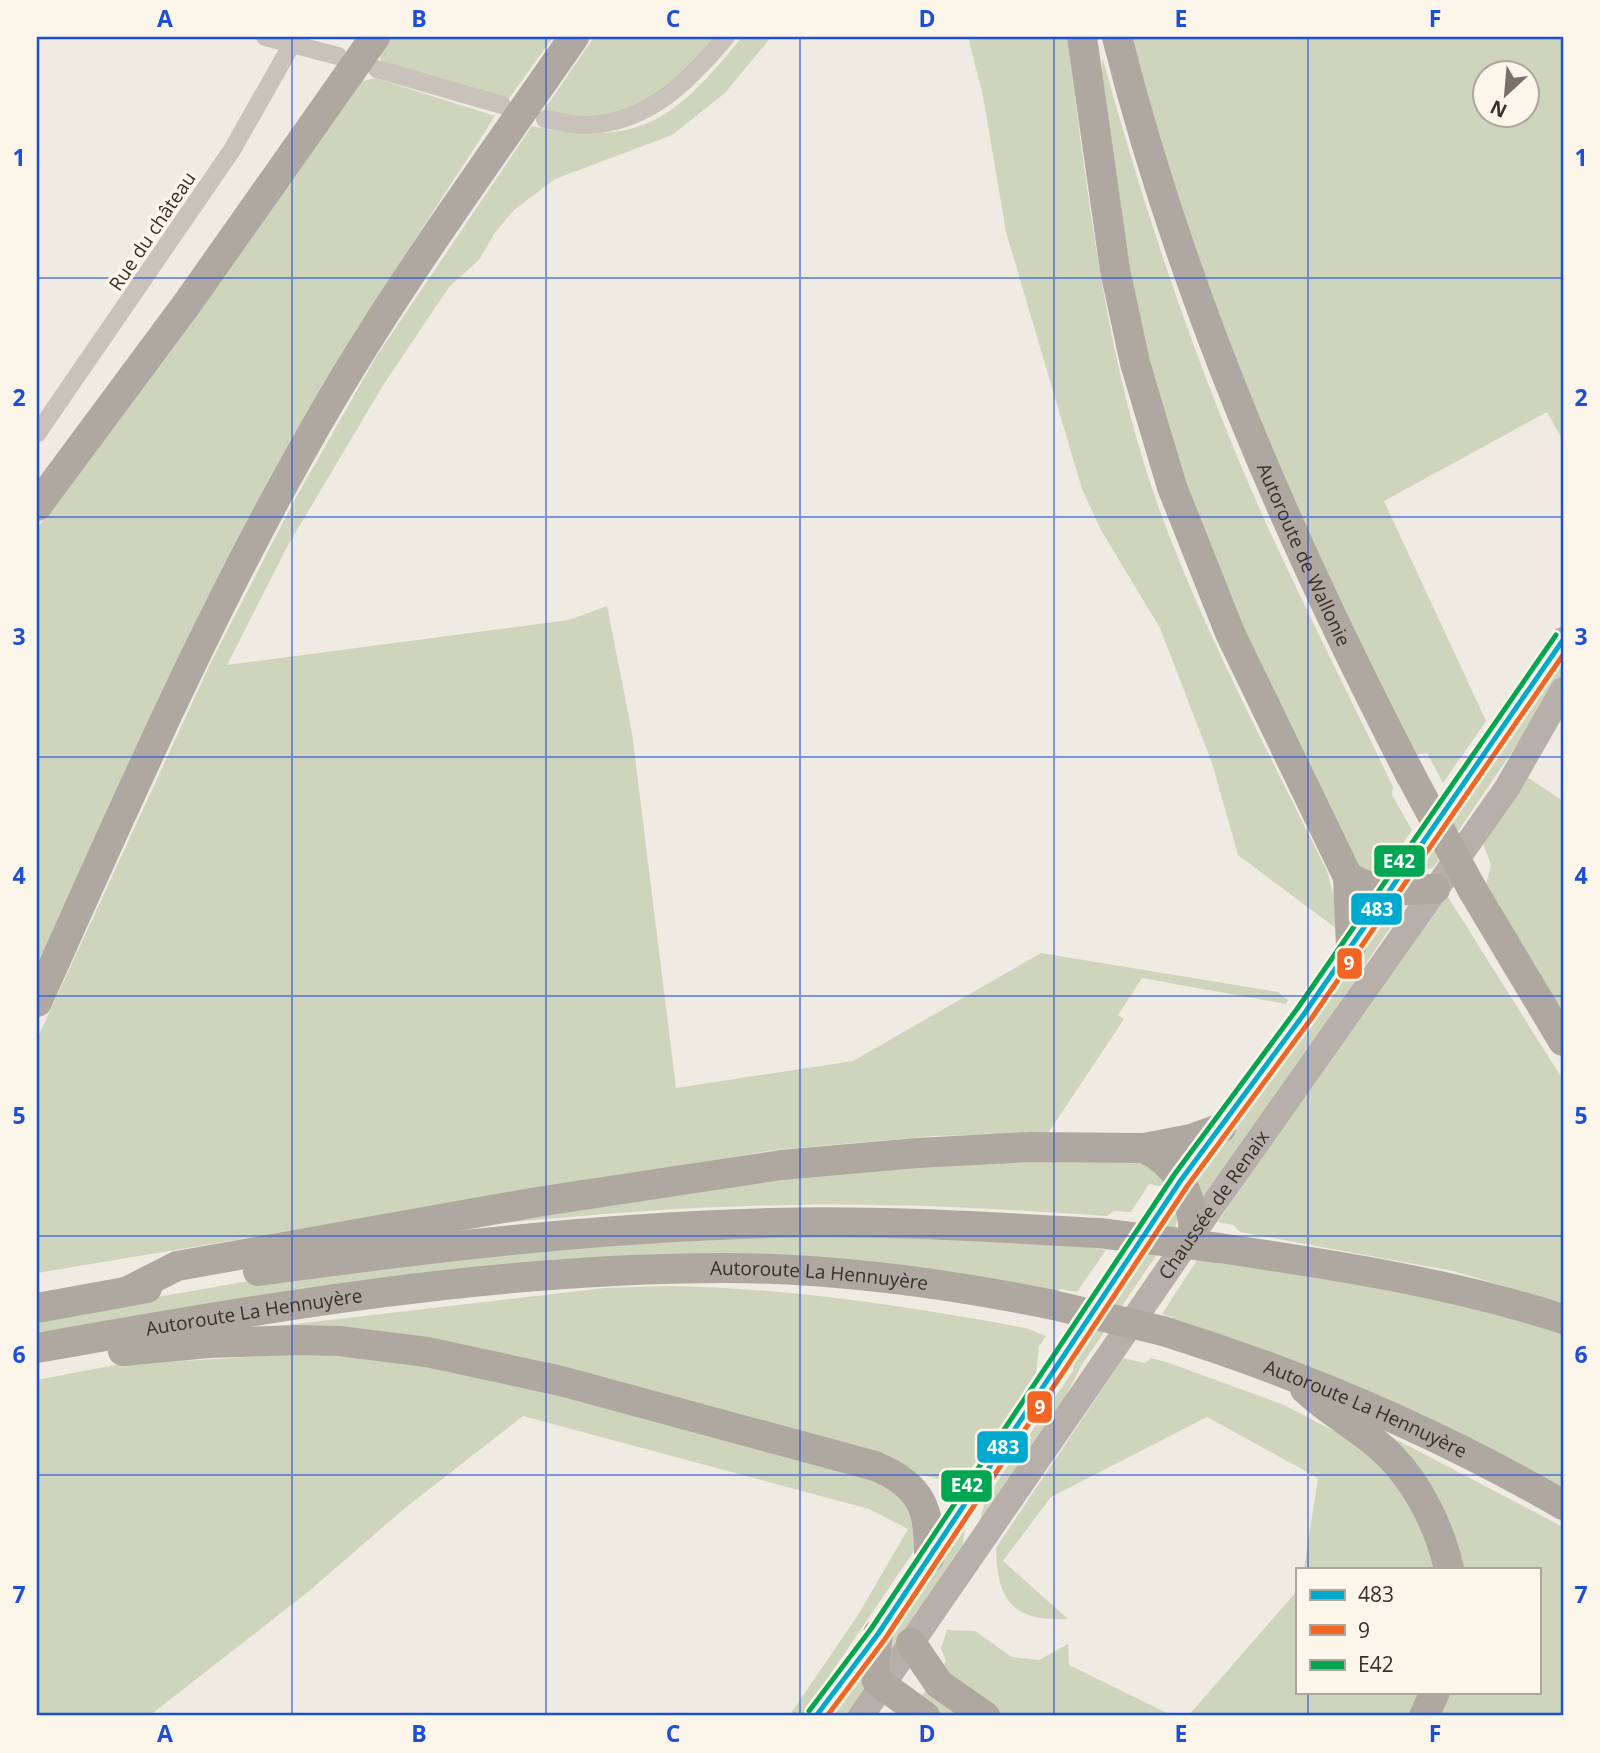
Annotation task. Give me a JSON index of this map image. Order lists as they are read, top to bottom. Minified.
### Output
{"streets":{"highway":["Autoroute de Wallonie","Autoroute La Hennuyère"],"main road":["Chaussée de Renaix"],"street":["Rue du château"]},"lines":["transit line E42","transit line 483","transit line 9"],"legend":["483","9","E42"],"north":"bottom left","grid":{"columns":["A","B","C","D","E","F"],"rows":["1","2","3","4","5","6","7"]}}
